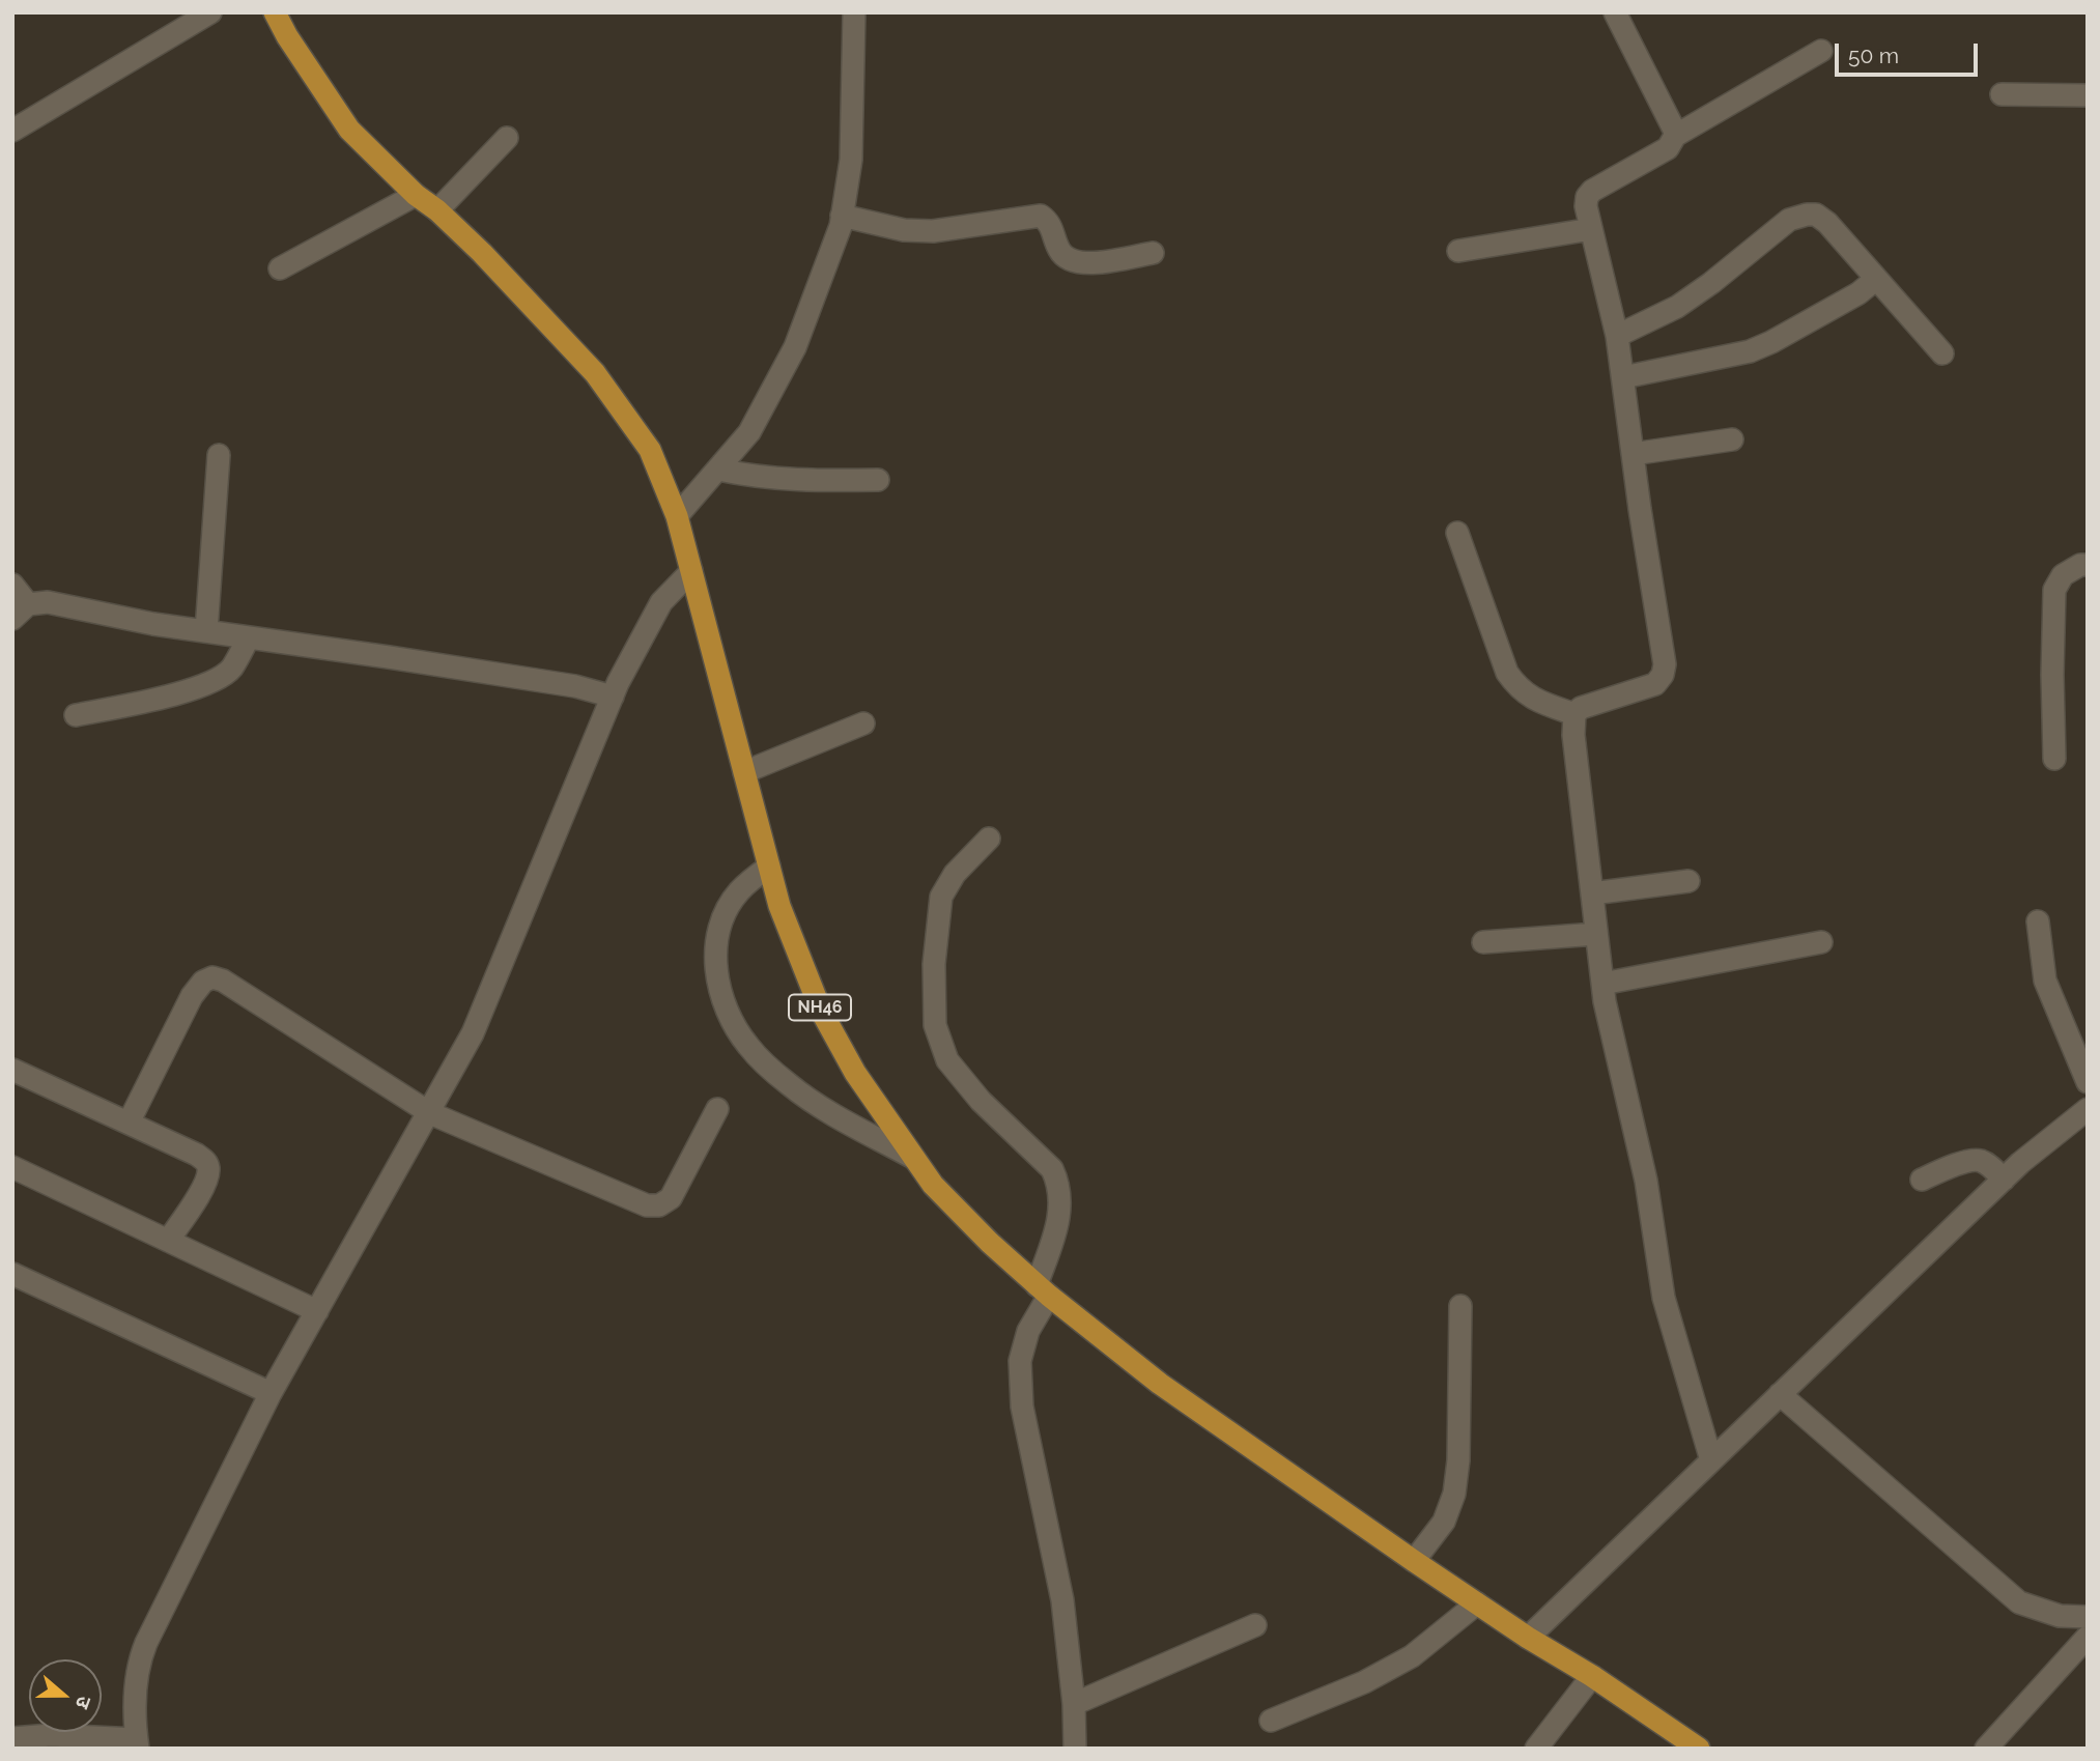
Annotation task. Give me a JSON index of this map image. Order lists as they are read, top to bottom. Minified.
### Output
{"streets":{"highway":["NH46"]},"scale_bar":"50 m","north":"right"}
